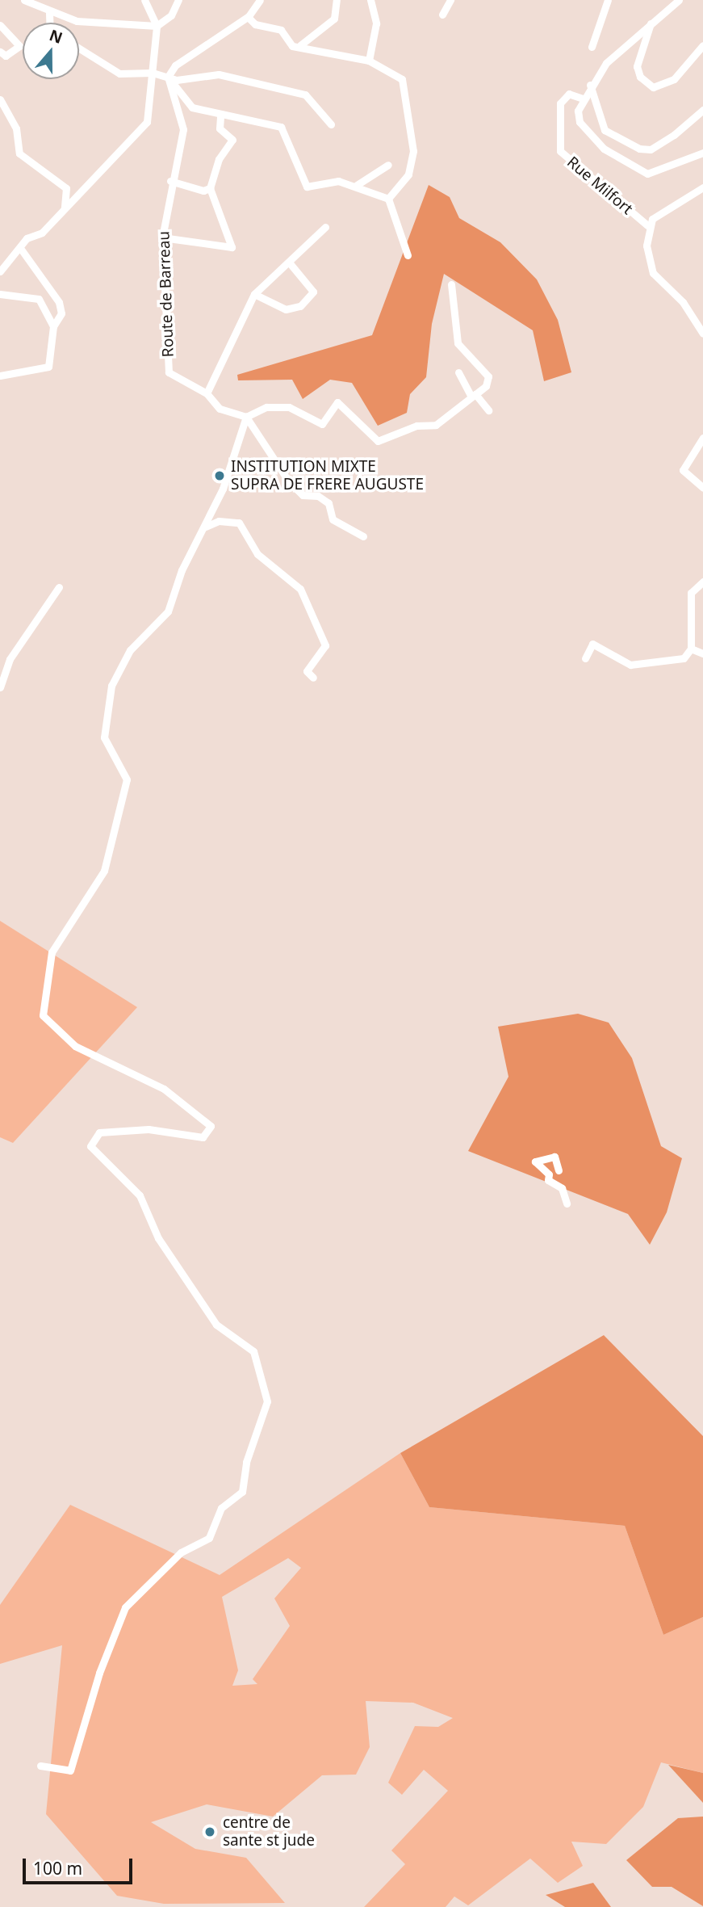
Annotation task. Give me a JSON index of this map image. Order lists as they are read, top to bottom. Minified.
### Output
{"streets":{"street":["Rue Milfort","Route de Barreau"]},"places":["INSTITUTION MIXTE SUPRA DE FRERE AUGUSTE","centre de sante st jude"],"scale_bar":"100 m","north":"top"}
